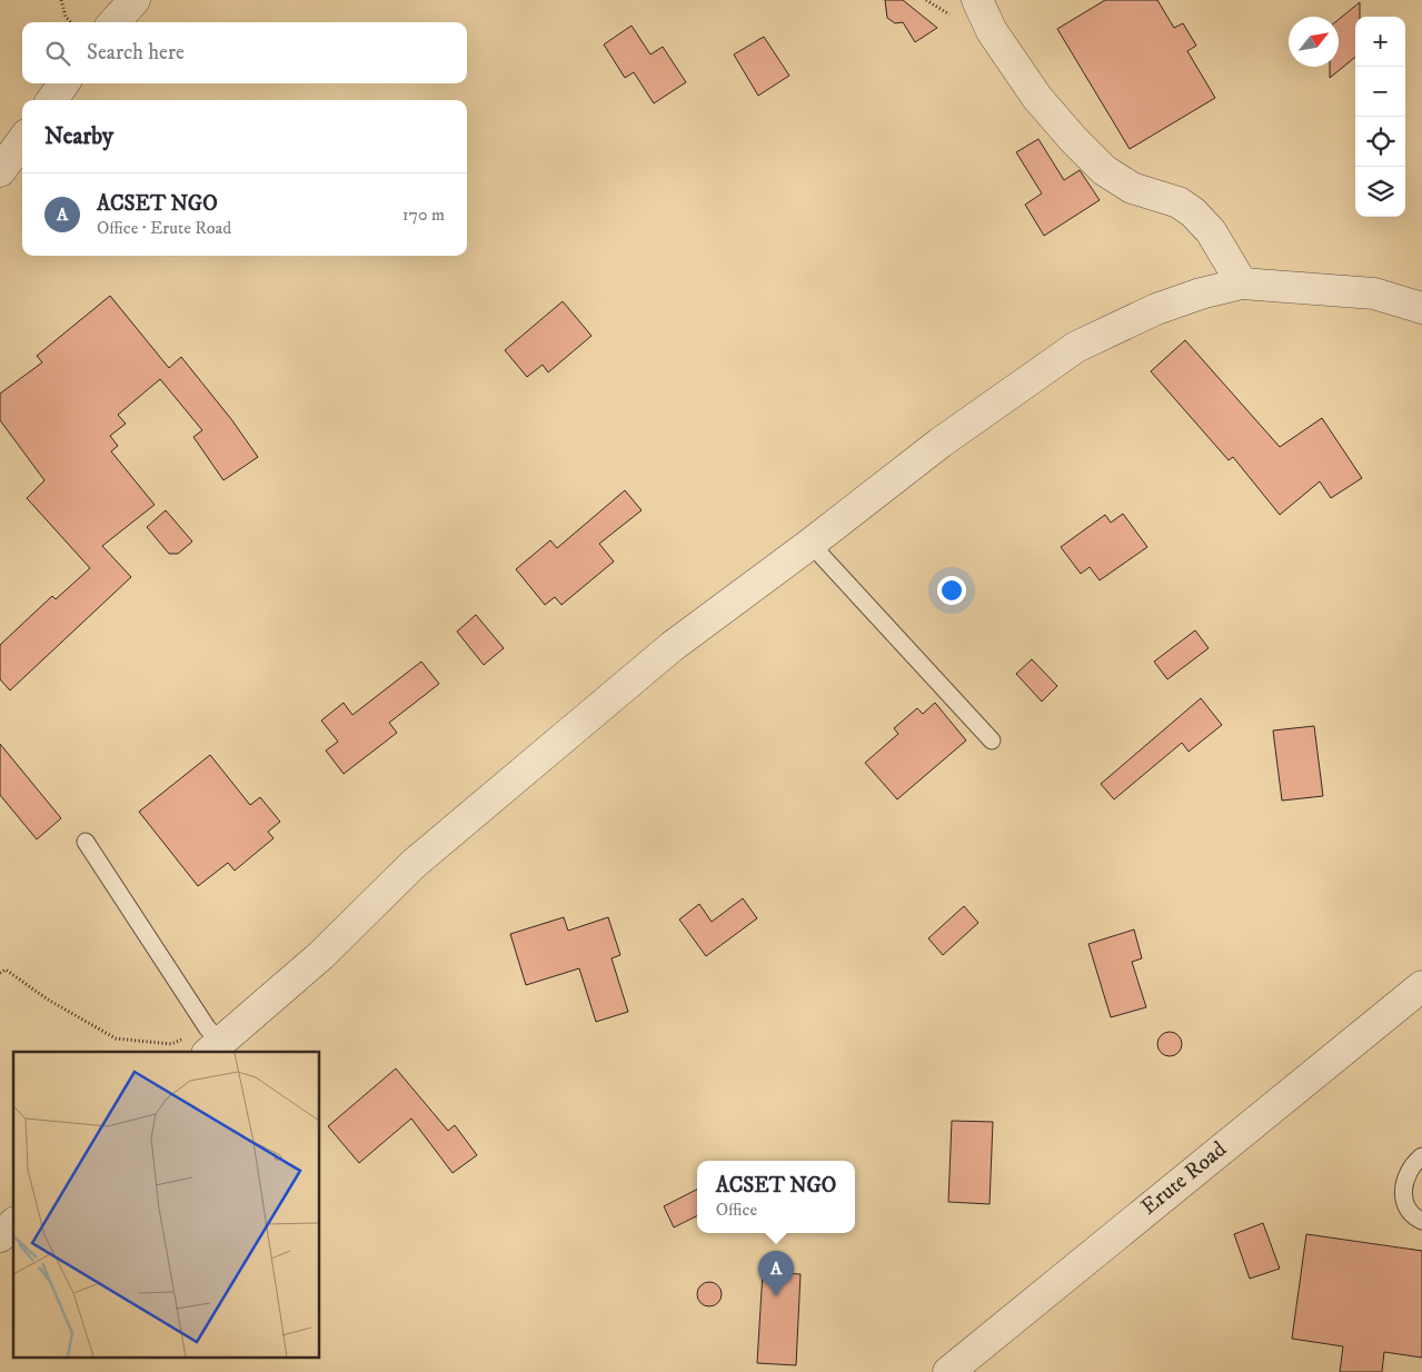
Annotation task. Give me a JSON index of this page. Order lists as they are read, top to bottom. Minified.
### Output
{"streets":{"street":["Erute Road"]},"north":"top right","page":{"map_buttons":["+","−"],"search":"Search here","heading":"Nearby","list":[{"mark":"A","name":"ACSET NGO","note":"Office · Erute Road","value":"170 m"}],"popup":["ACSET NGO","Office"],"pins":"A"}}
